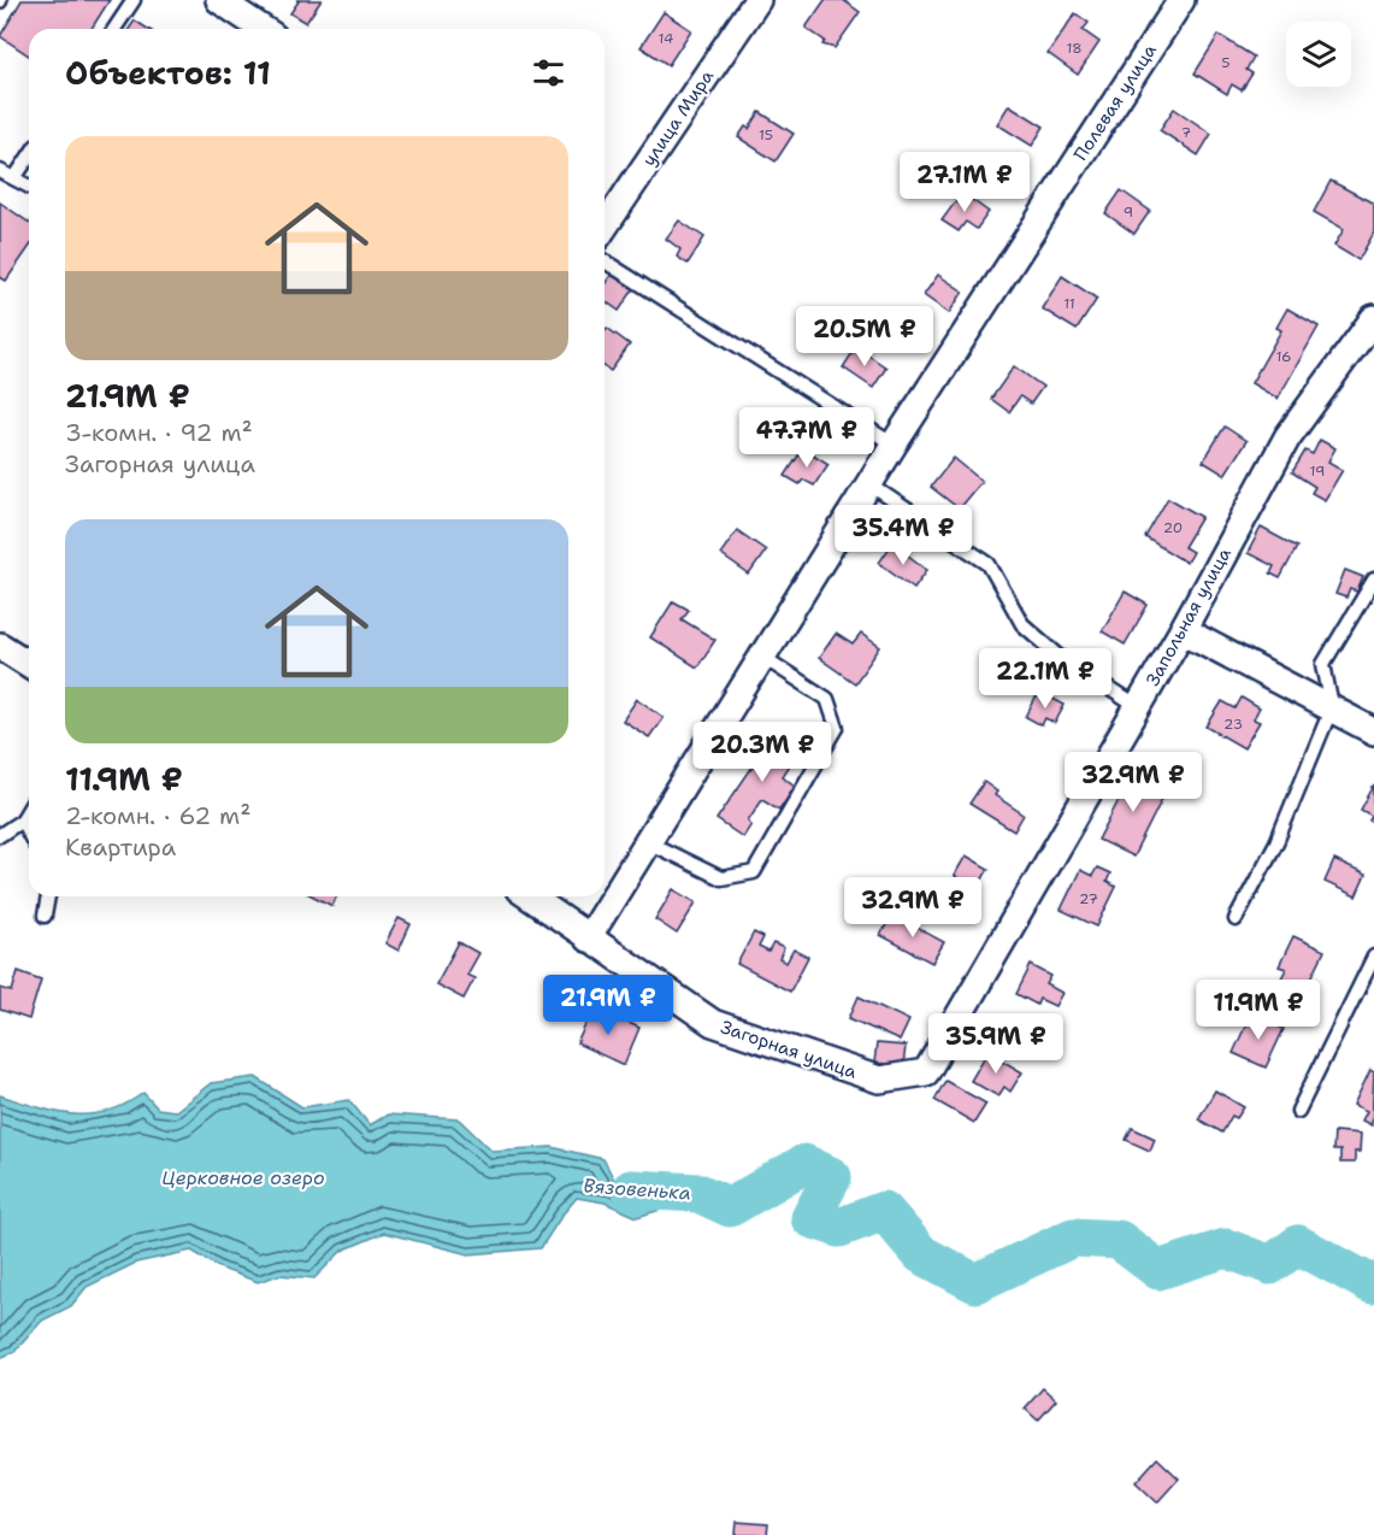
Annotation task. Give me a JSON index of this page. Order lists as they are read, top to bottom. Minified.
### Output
{"streets":{"street":["Полевая улица","улица Мира","Запольная улица","Загорная улица"]},"crossings":[["Полевая улица","Загорная улица"],["Запольная улица","Загорная улица"]],"water":["Церковное озеро","Вязовенька"],"house_numbers":["14","18","5","7","15","9","11","16","19","20","23","27"],"page":{"heading":"Объектов: 11","list":[{"name":"21.9M ₽","note":"3-комн. · 92 m² · Загорная улица"},{"name":"11.9M ₽","note":"2-комн. · 62 m² · Квартира"}],"price":["27.1M ₽","20.5M ₽","47.7M ₽","35.4M ₽","22.1M ₽","20.3M ₽","32.9M ₽","32.9M ₽","21.9M ₽","11.9M ₽","35.9M ₽"]}}
